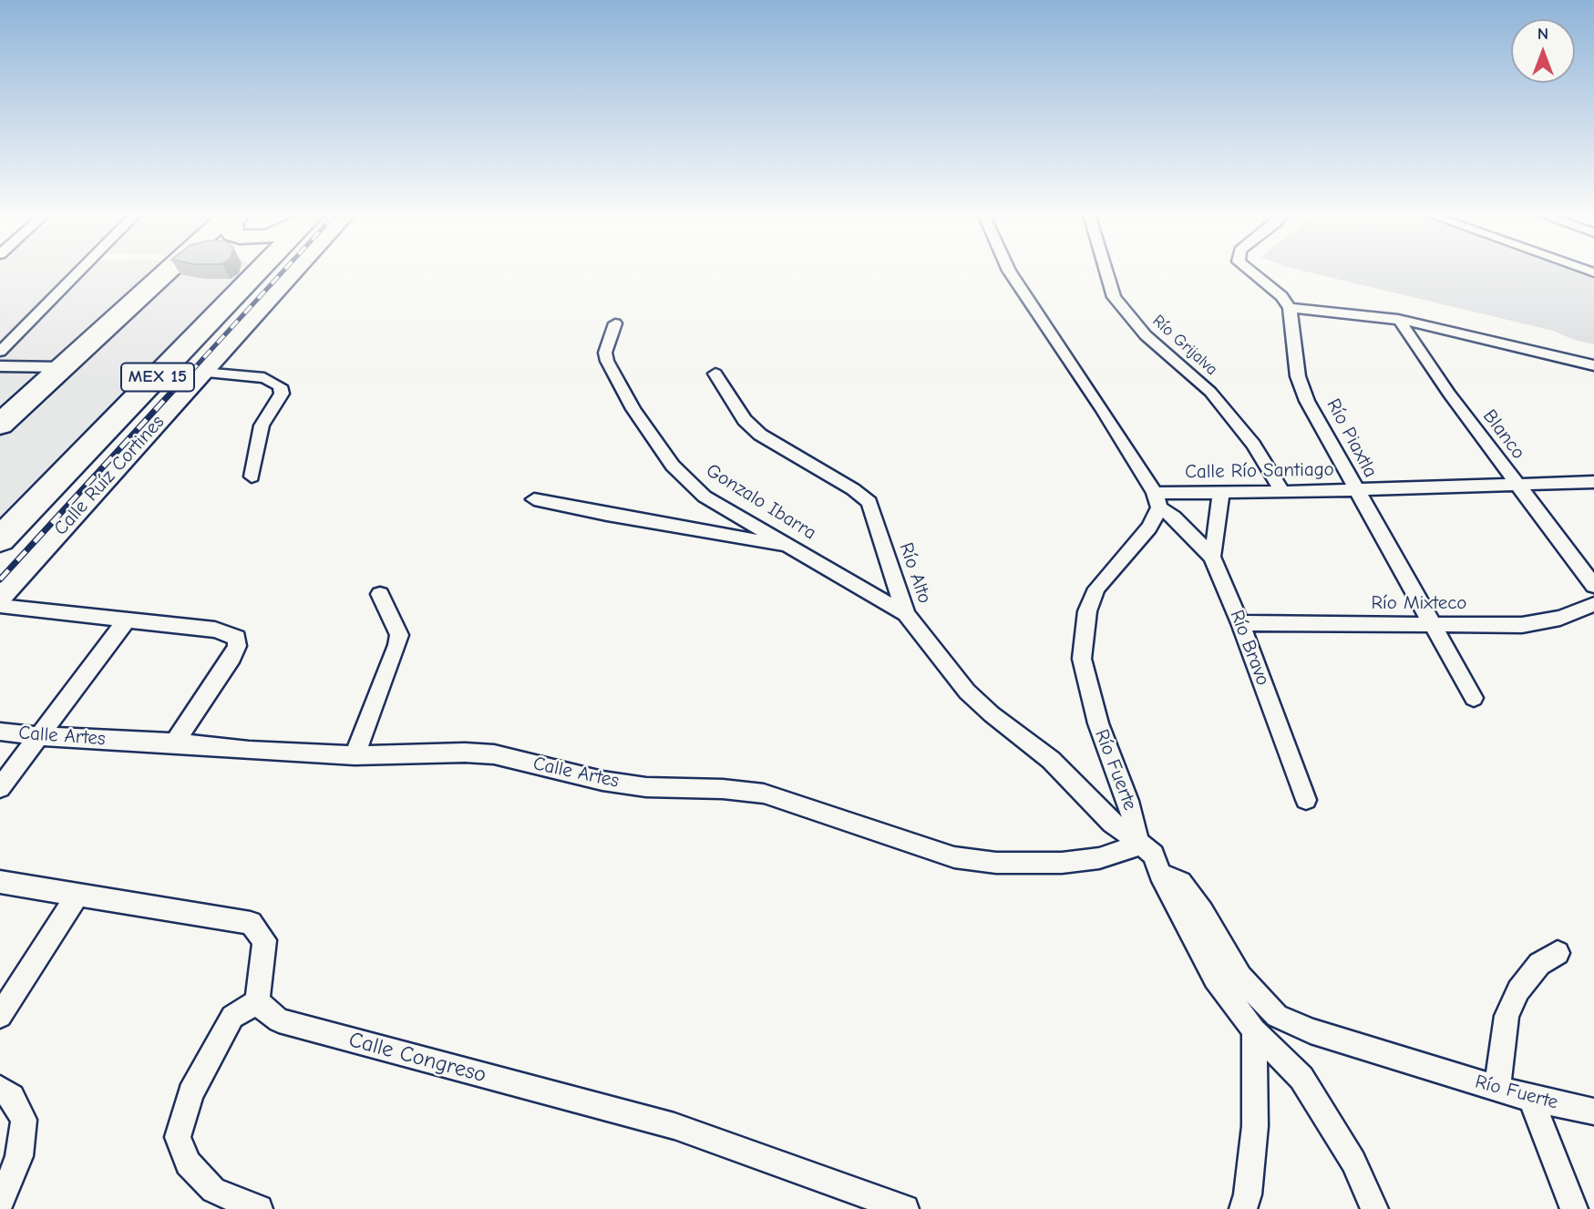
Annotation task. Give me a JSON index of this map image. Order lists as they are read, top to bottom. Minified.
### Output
{"streets":{"highway":["MEX 15"],"street":["Río Grijalva","Blanco","Río Piaxtla","Calle Río Santiago","Calle Ruíz Cortines","Gonzalo Ibarra","Río Alto","Río Mixteco","Río Bravo","Calle Artes","Río Fuerte","Calle Congreso"]},"crossings":[["Río Grijalva","Calle Río Santiago"],["Blanco","Calle Río Santiago"],["Río Piaxtla","Calle Río Santiago"],["Río Piaxtla","Río Mixteco"],["Calle Río Santiago","Río Fuerte"],["Gonzalo Ibarra","Río Alto"],["Río Alto","Calle Artes"],["Río Alto","Río Fuerte"],["Río Mixteco","Río Bravo"],["Calle Artes","Río Fuerte"]],"north":"top"}
